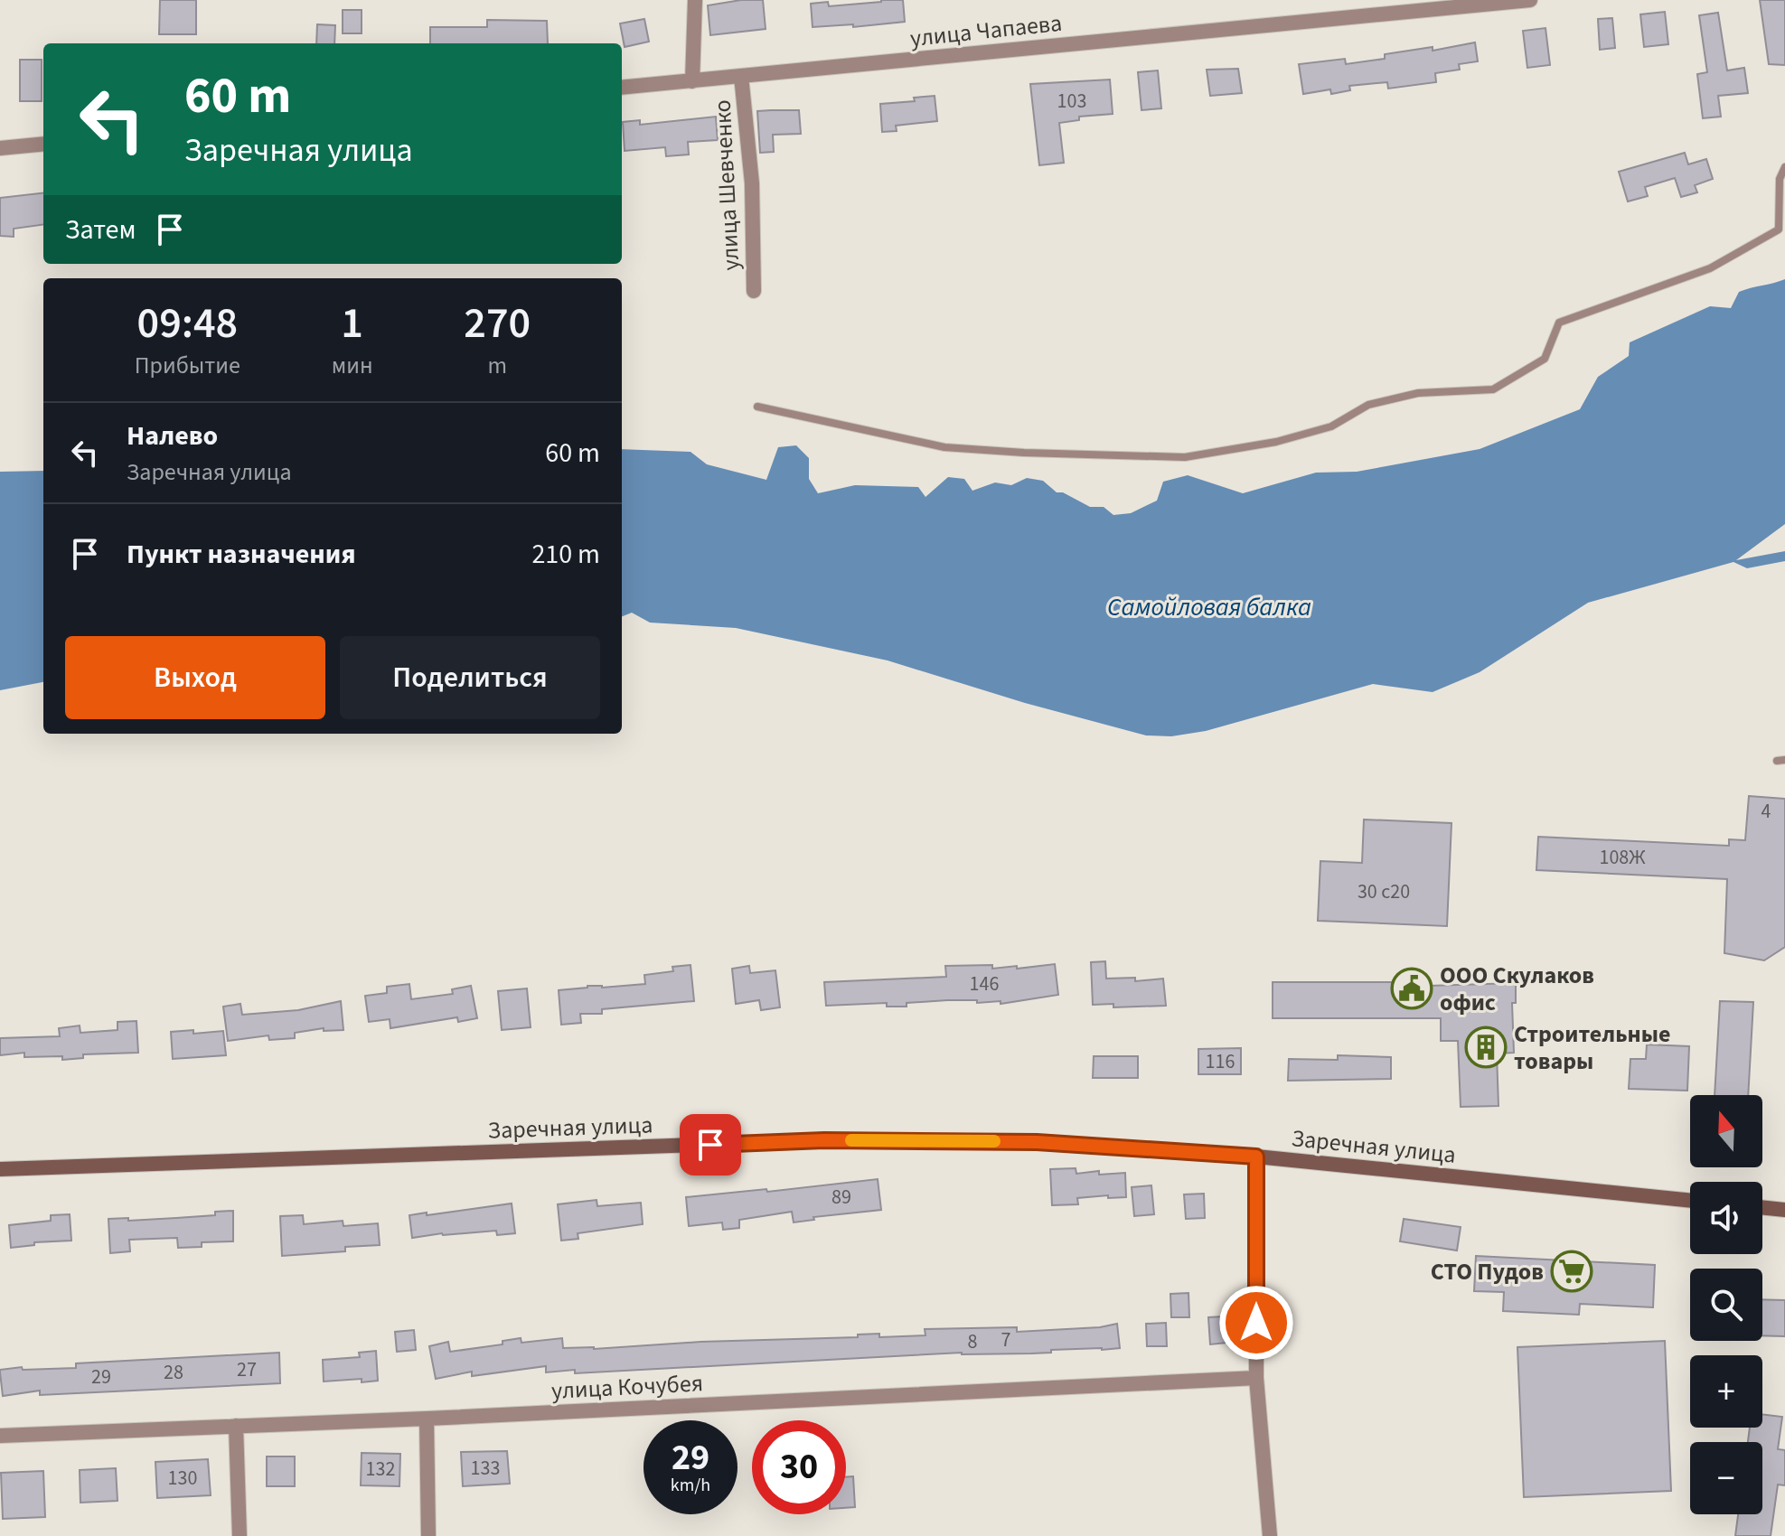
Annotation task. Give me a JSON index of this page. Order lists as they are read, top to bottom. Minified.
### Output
{"streets":{"main road":["Заречная улица"],"street":["улица Чапаева","улица Шевченко","улица Кочубея"]},"crossings":[["улица Чапаева","улица Шевченко"]],"water":["Самойловая балка"],"places":{"public building":["ООО Скулаков офис"],"building":["Строительные товары"],"supermarket":["СТО Пудов"]},"house_numbers":["103","4","108Ж","30 с20","146","116","89","7","8","27","28","29","133","132","130"],"north":"top","page":{"turn":["60 m","Заречная улица"],"then":"Затем","eta":["09:48","Прибытие","1","мин","270","m"],"list":[{"name":"Налево","note":"Заречная улица","value":"60 m"},{"name":"Пункт назначения","value":"210 m"}],"buttons":["Выход","Поделиться"],"map_buttons":["+","−"],"speed":"29 km/h","limit":"30"}}
